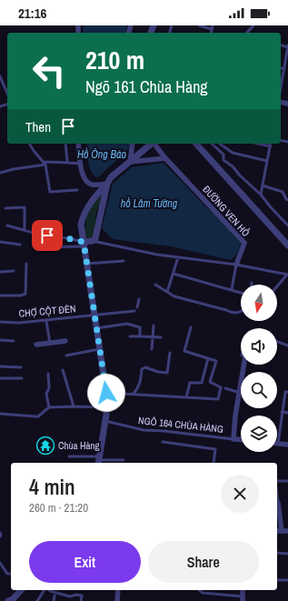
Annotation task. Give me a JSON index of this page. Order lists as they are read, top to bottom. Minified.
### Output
{"streets":{"street":["ĐƯỜNG VEN HỒ"],"lane":["CHỢ CỘT ĐÈN","NGÕ 164 CHÙA HÀNG"]},"water":["Hồ Ông Báo","hồ Lâm Tường"],"places":{"temple":["Chùa Hàng"]},"north":"bottom","page":{"status":"21:16","turn":["210 m","Ngõ 161 Chùa Hàng"],"then":"Then","heading":["4 min","260 m · 21:20"],"buttons":["Exit","Share"]}}
